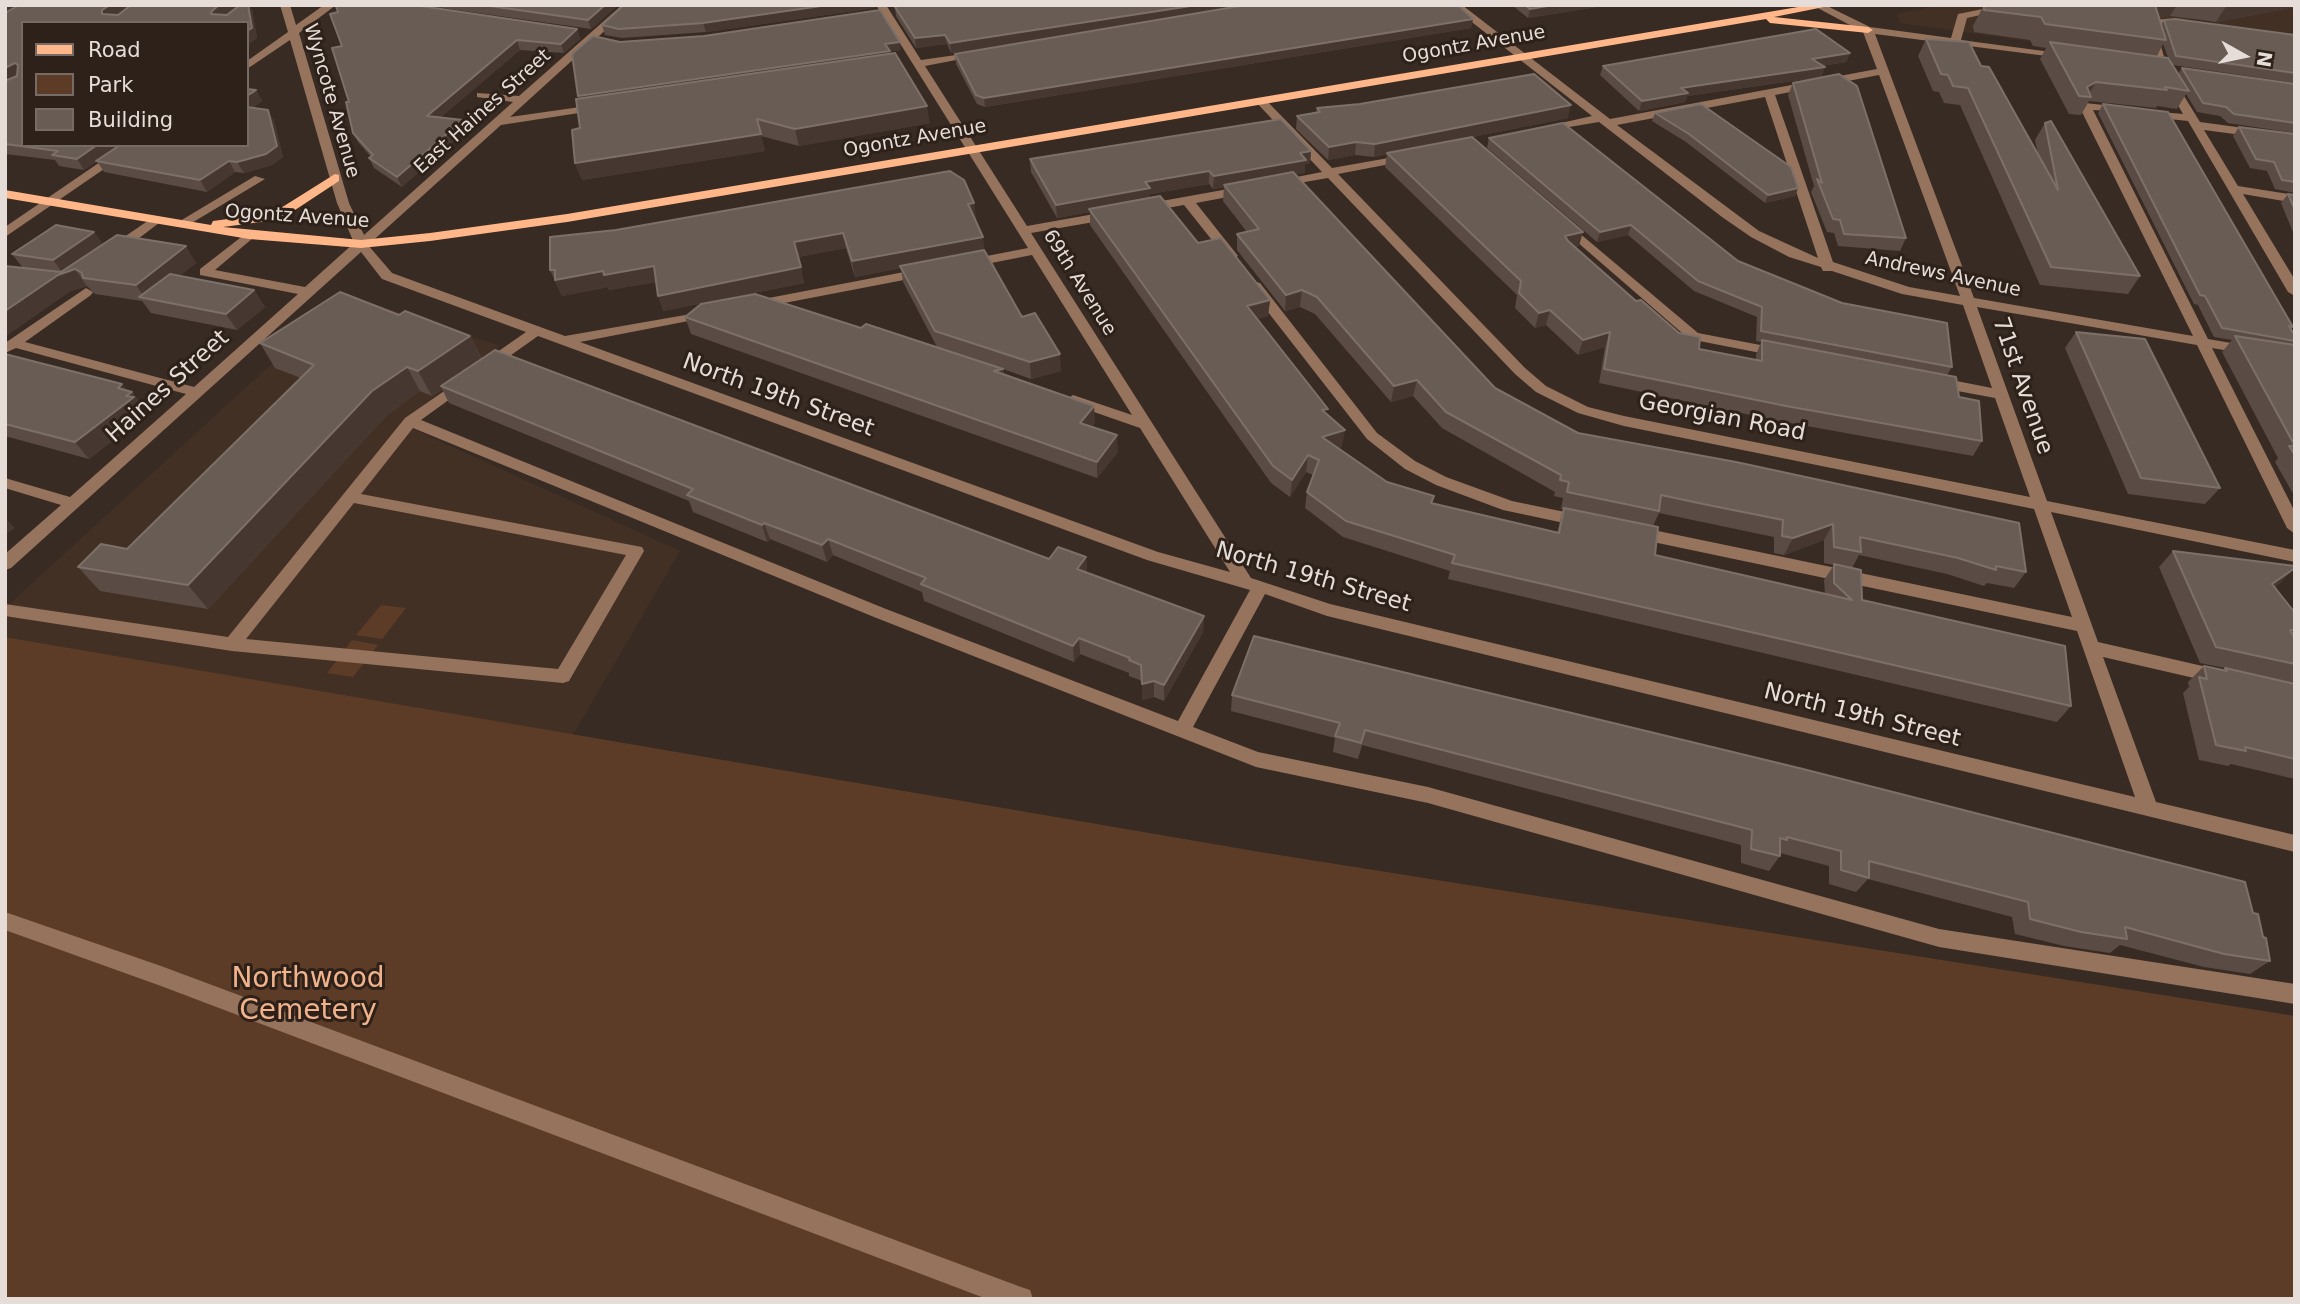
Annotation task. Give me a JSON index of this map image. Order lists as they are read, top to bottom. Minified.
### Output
{"streets":{"main road":["Ogontz Avenue"],"street":["Wyncote Avenue","East Haines Street","Andrews Avenue","69th Avenue","71st Avenue","Haines Street","North 19th Street","Georgian Road"]},"crossings":[["Ogontz Avenue","Wyncote Avenue"],["Ogontz Avenue","East Haines Street"],["Ogontz Avenue","Andrews Avenue"],["Ogontz Avenue","69th Avenue"],["Ogontz Avenue","Haines Street"],["Ogontz Avenue","North 19th Street"],["Ogontz Avenue","Georgian Road"],["Wyncote Avenue","East Haines Street"],["Wyncote Avenue","Haines Street"],["Wyncote Avenue","North 19th Street"],["East Haines Street","Haines Street"],["East Haines Street","North 19th Street"],["Andrews Avenue","71st Avenue"],["69th Avenue","North 19th Street"],["71st Avenue","North 19th Street"],["71st Avenue","Georgian Road"],["Haines Street","North 19th Street"]],"parks":["Northwood Cemetery"],"legend":["Road","Park","Building"],"north":"right"}
